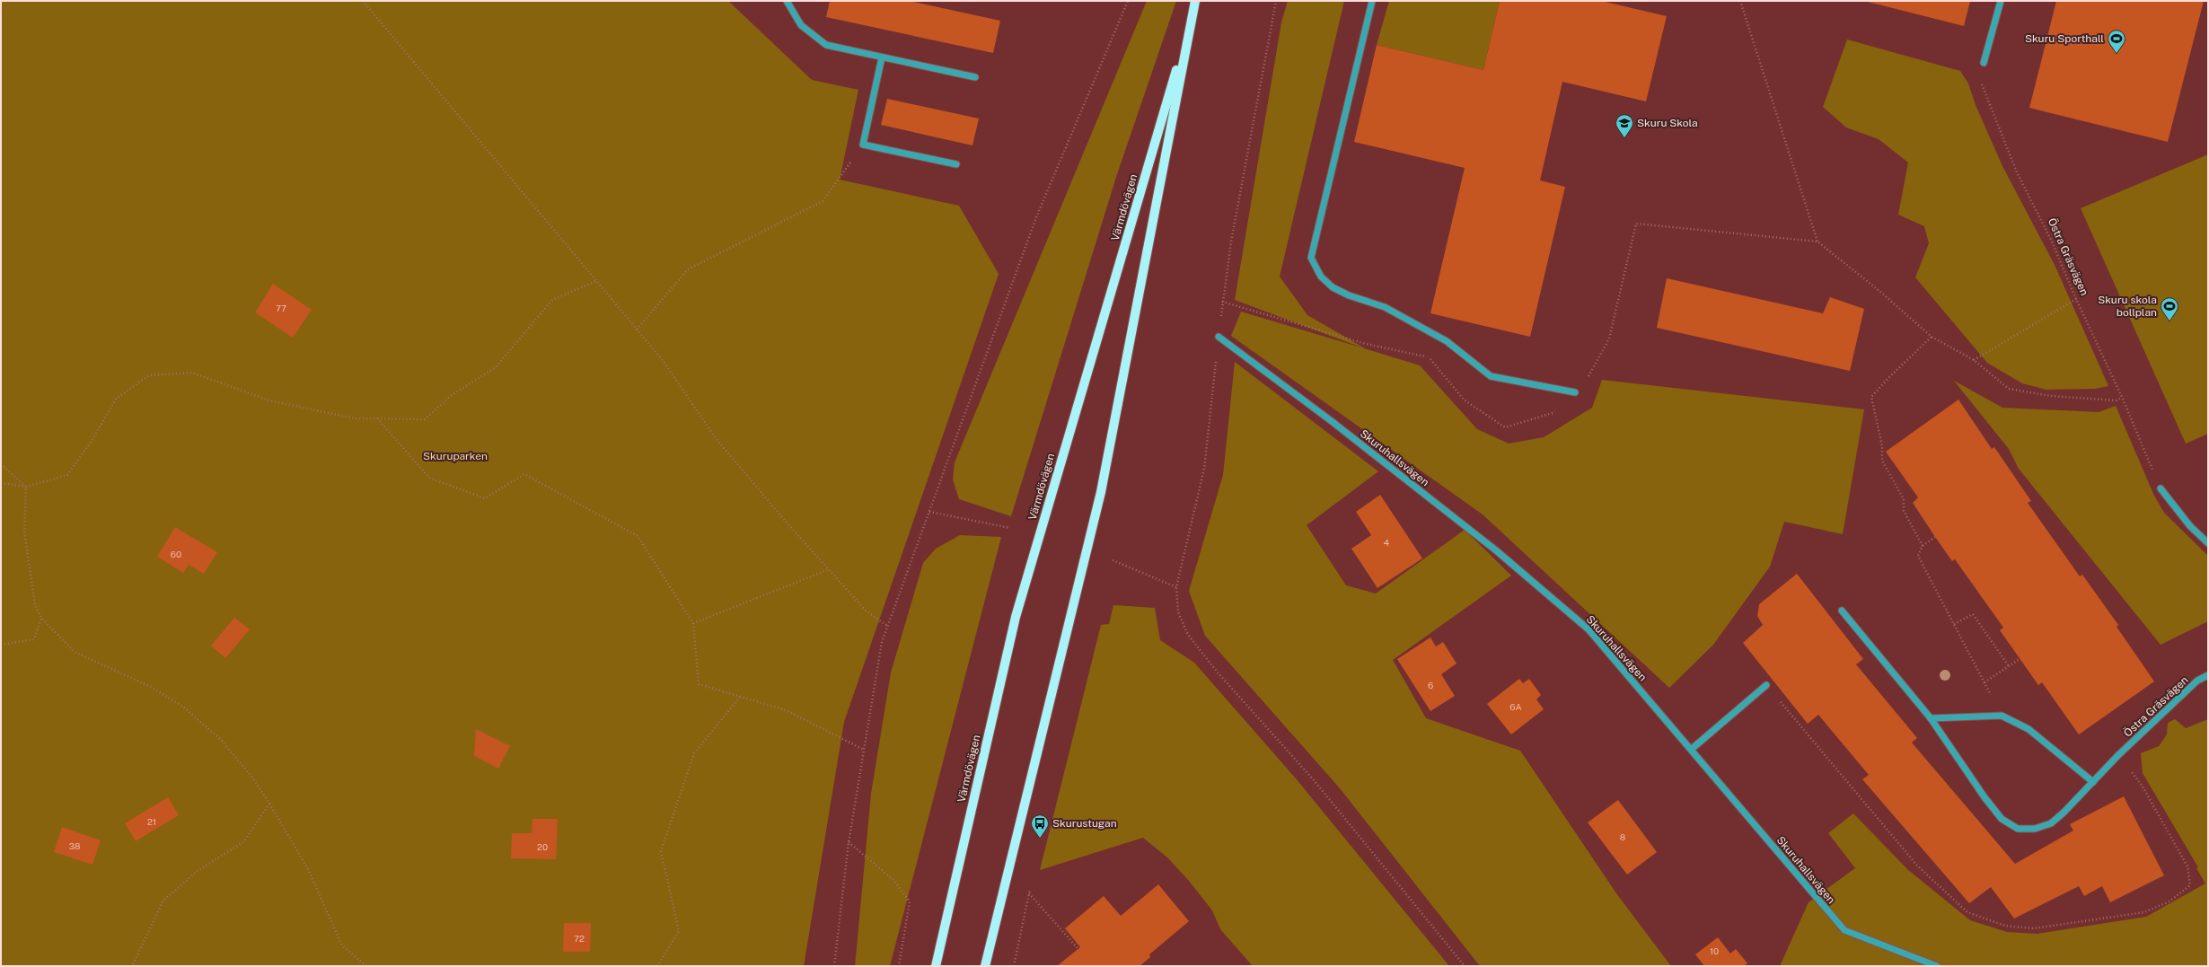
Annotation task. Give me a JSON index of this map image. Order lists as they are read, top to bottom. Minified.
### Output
{"streets":{"main road":["Värmdövägen"],"street":["Östra Gräsvägen","Skuruhallsvägen"]},"parks":["Skuruparken"],"places":{"sports":["Skuru Sporthall","Skuru skola bollplan"],"school or university":["Skuru Skola"],"bus stop":["Skurustugan"]},"house_numbers":["77","4","60","6","6A","21","8","38","20","72","10"]}
